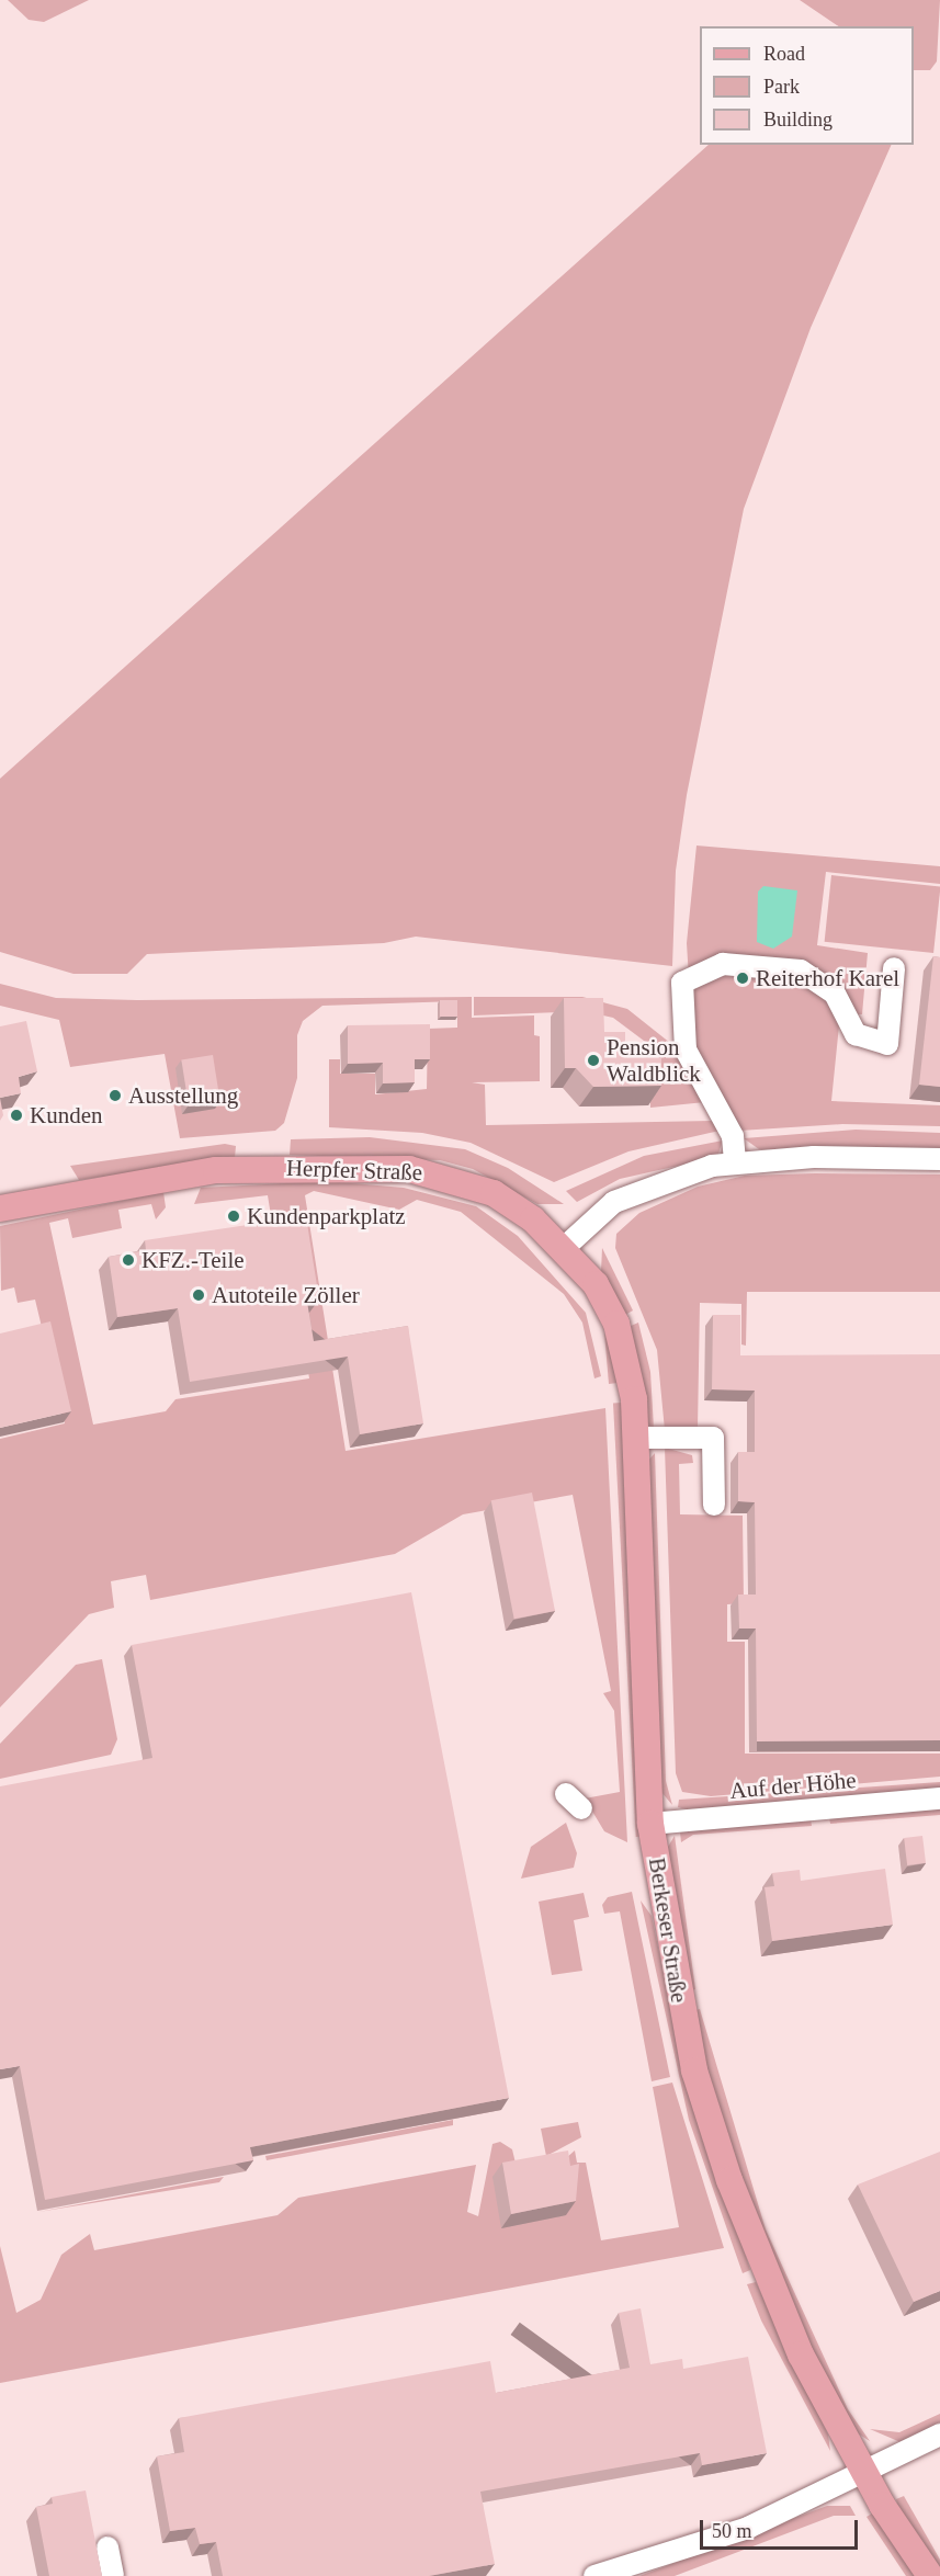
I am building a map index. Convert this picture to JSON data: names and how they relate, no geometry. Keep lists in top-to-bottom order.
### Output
{
  "streets": {
    "main road": ["Herpfer Straße", "Berkeser Straße"],
    "street": ["Auf der Höhe"]
  },
  "crossings": [
    ["Herpfer Straße", "Berkeser Straße"],
    ["Auf der Höhe", "Berkeser Straße"]
  ],
  "places": [
    "Reiterhof Karel",
    "Pension Waldblick",
    "Ausstellung",
    "Kunden",
    "Kundenparkplatz",
    "KFZ.-Teile",
    "Autoteile Zöller"
  ],
  "legend": ["Road", "Park", "Building"],
  "scale_bar": "50 m"
}
